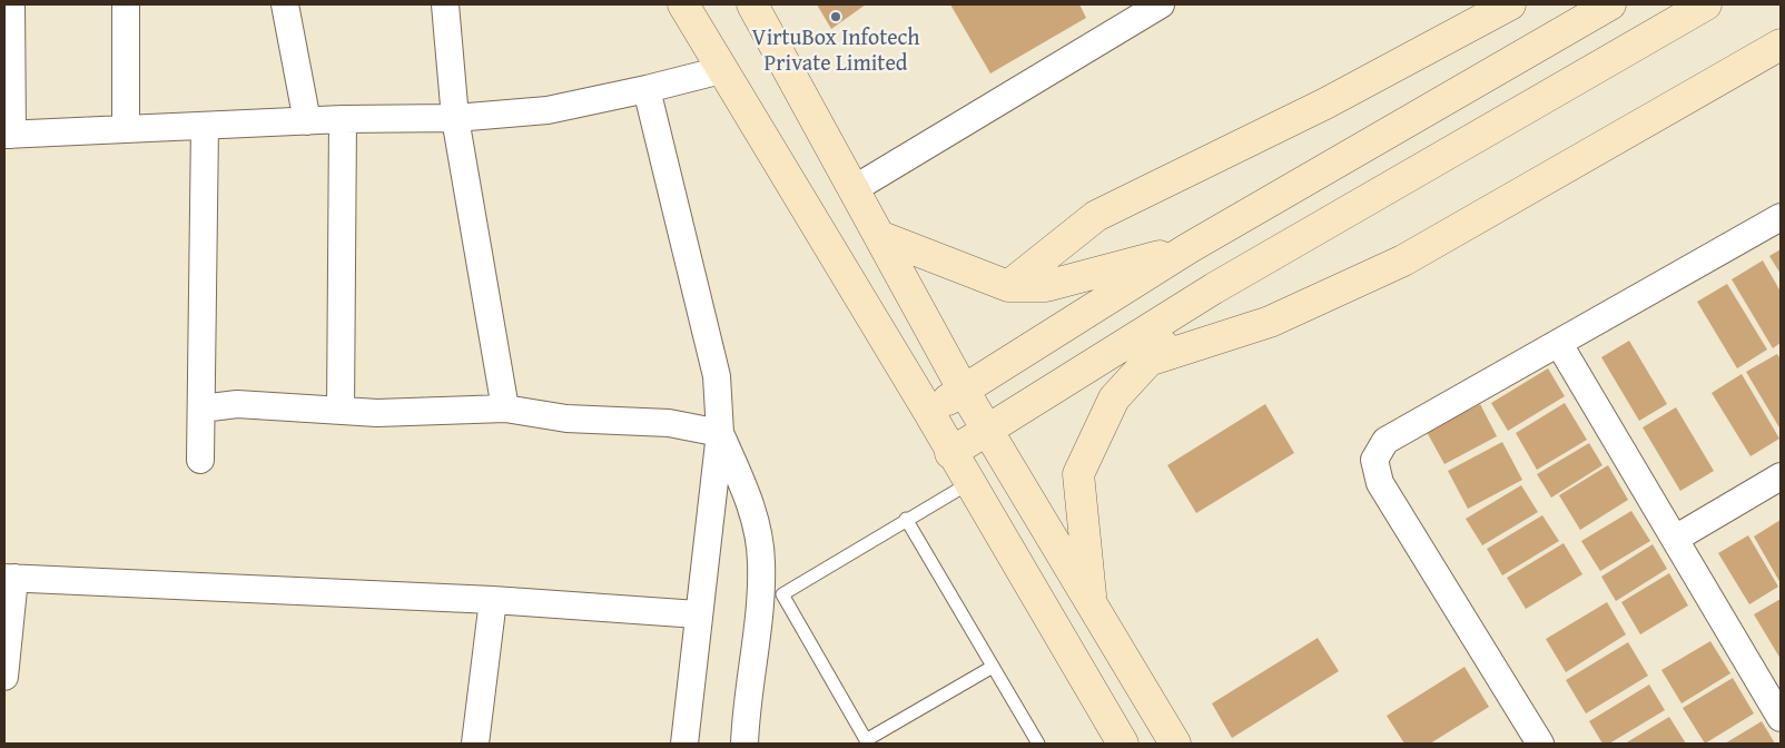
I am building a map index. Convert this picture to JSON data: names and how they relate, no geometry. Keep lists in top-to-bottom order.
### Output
{
  "places": ["VirtuBox Infotech Private Limited"]
}
